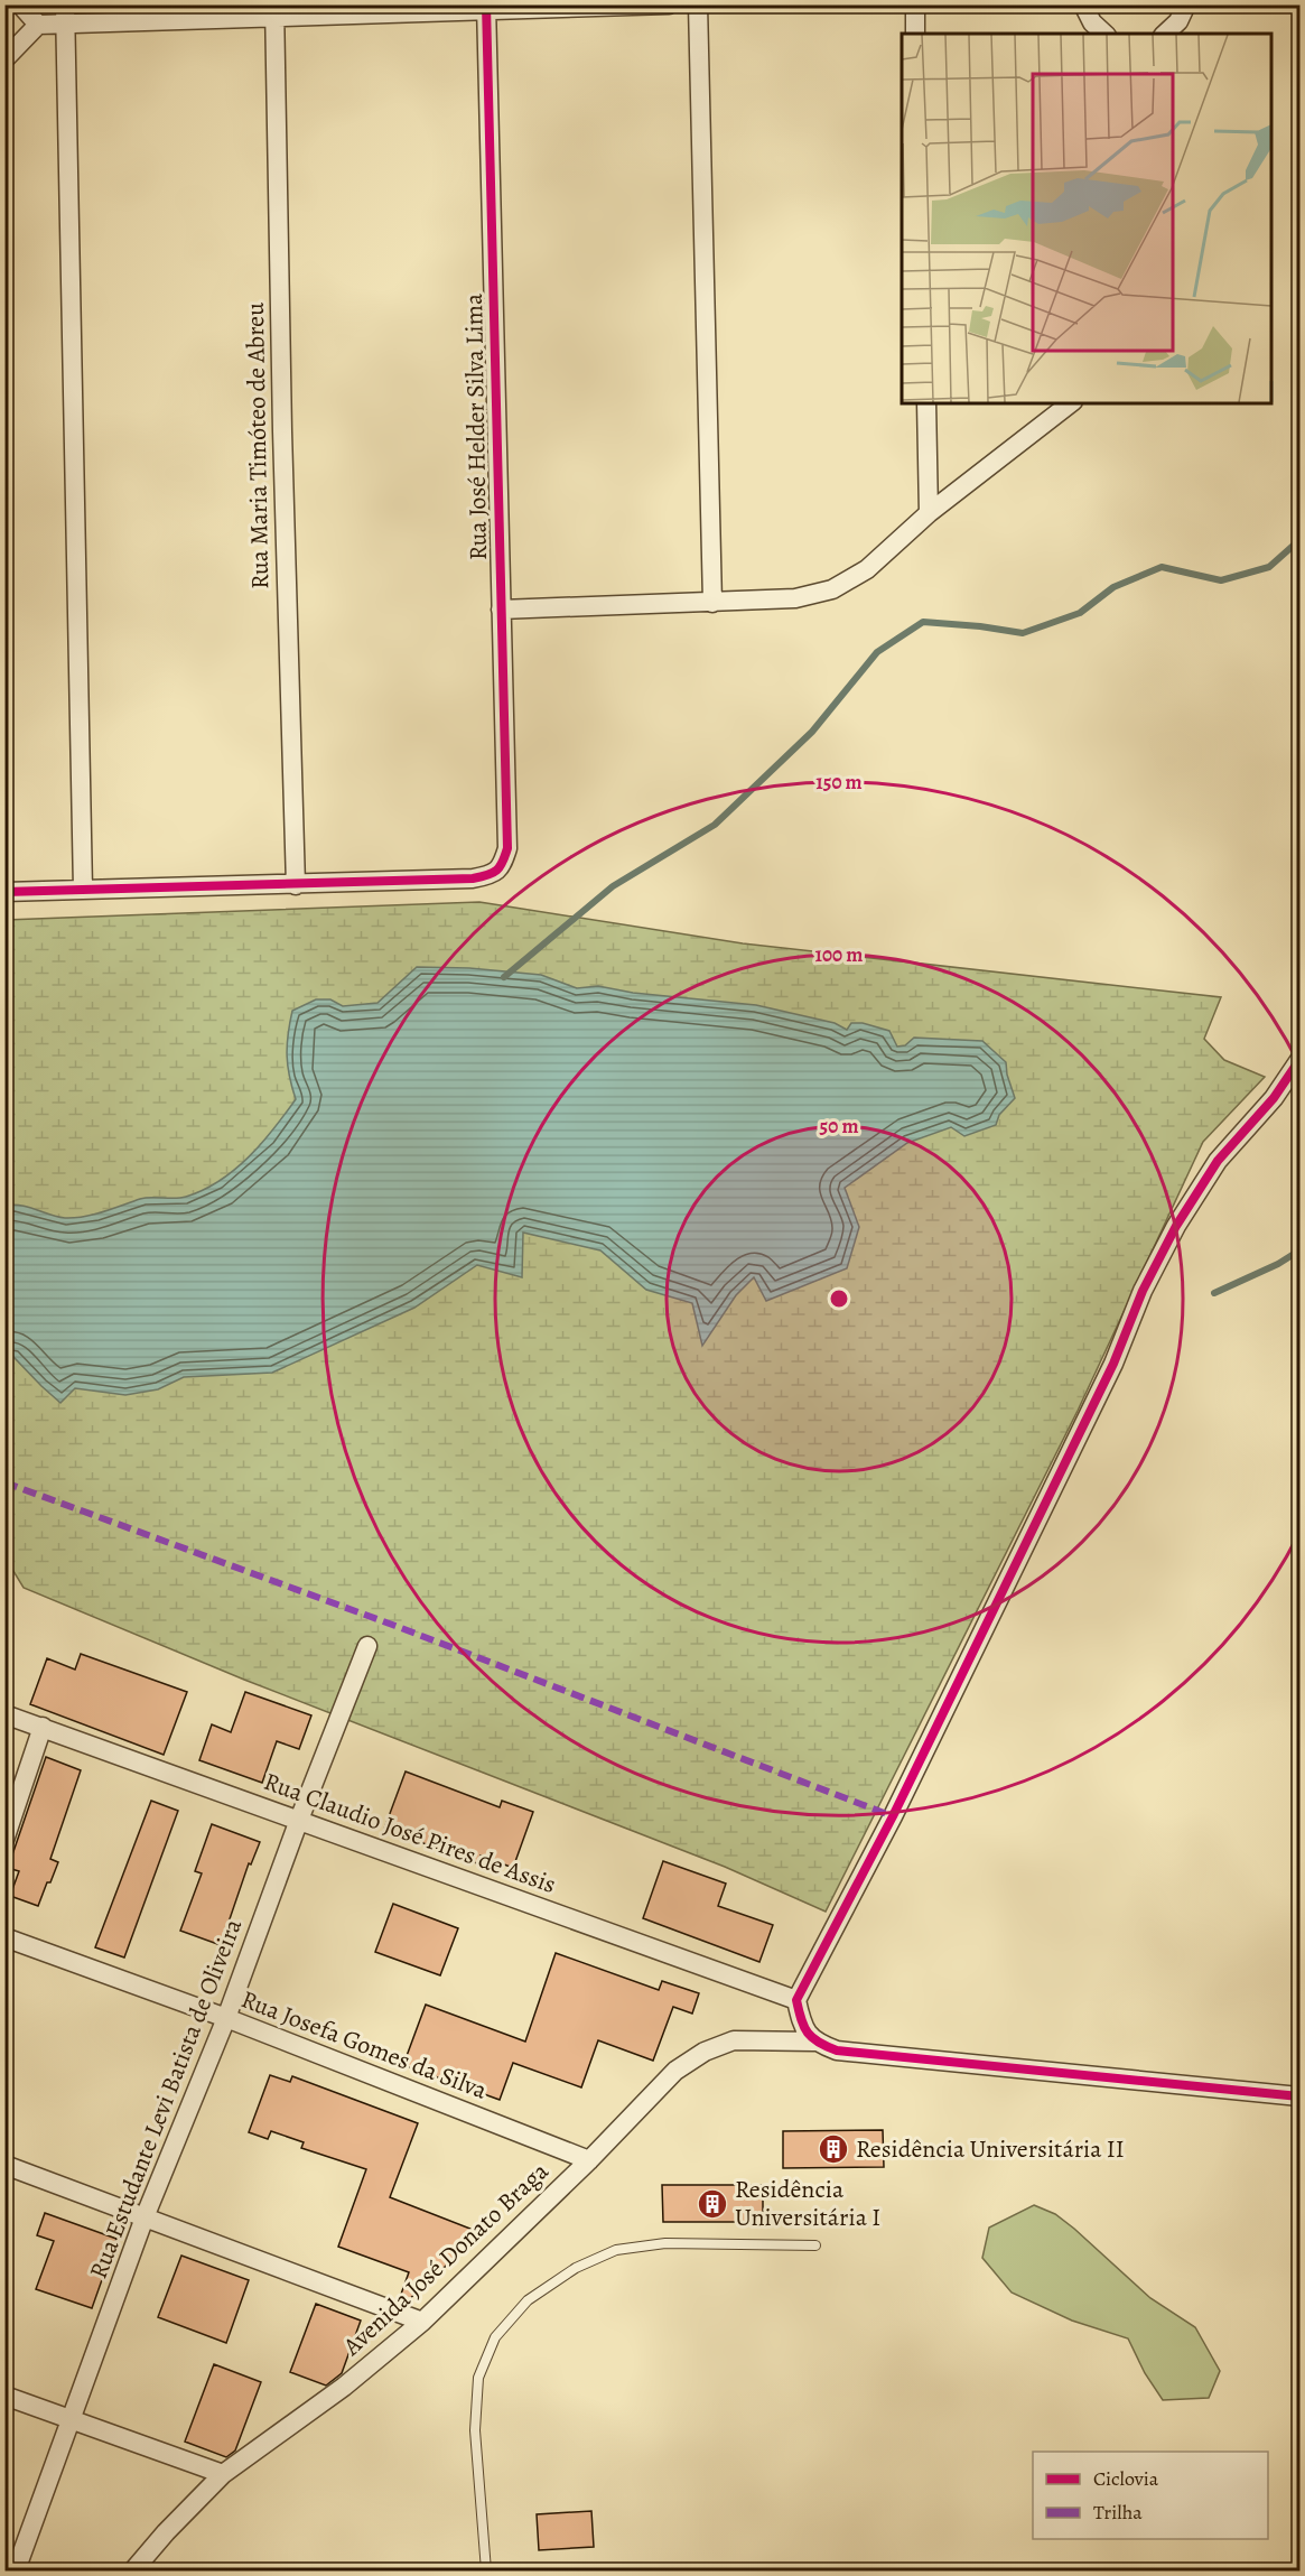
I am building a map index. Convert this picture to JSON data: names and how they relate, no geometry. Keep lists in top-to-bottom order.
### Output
{
  "streets": {
    "street": [
      "Rua José Helder Silva Lima",
      "Rua Maria Timóteo de Abreu",
      "Rua Claudio José Pires de Assis",
      "Rua Josefa Gomes da Silva",
      "Rua Estudante Levi Batista de Oliveira",
      "Avenida José Donato Braga"
    ]
  },
  "crossings": [
    ["Rua José Helder Silva Lima", "Rua Maria Timóteo de Abreu"],
    ["Rua Claudio José Pires de Assis", "Rua Estudante Levi Batista de Oliveira"],
    ["Rua Josefa Gomes da Silva", "Rua Estudante Levi Batista de Oliveira"],
    ["Rua Josefa Gomes da Silva", "Avenida José Donato Braga"]
  ],
  "places": {
    "building": ["Residência Universitária II", "Residência Universitária I"]
  },
  "legend": ["Ciclovia", "Trilha"],
  "rings": ["150 m", "100 m", "50 m"]
}
